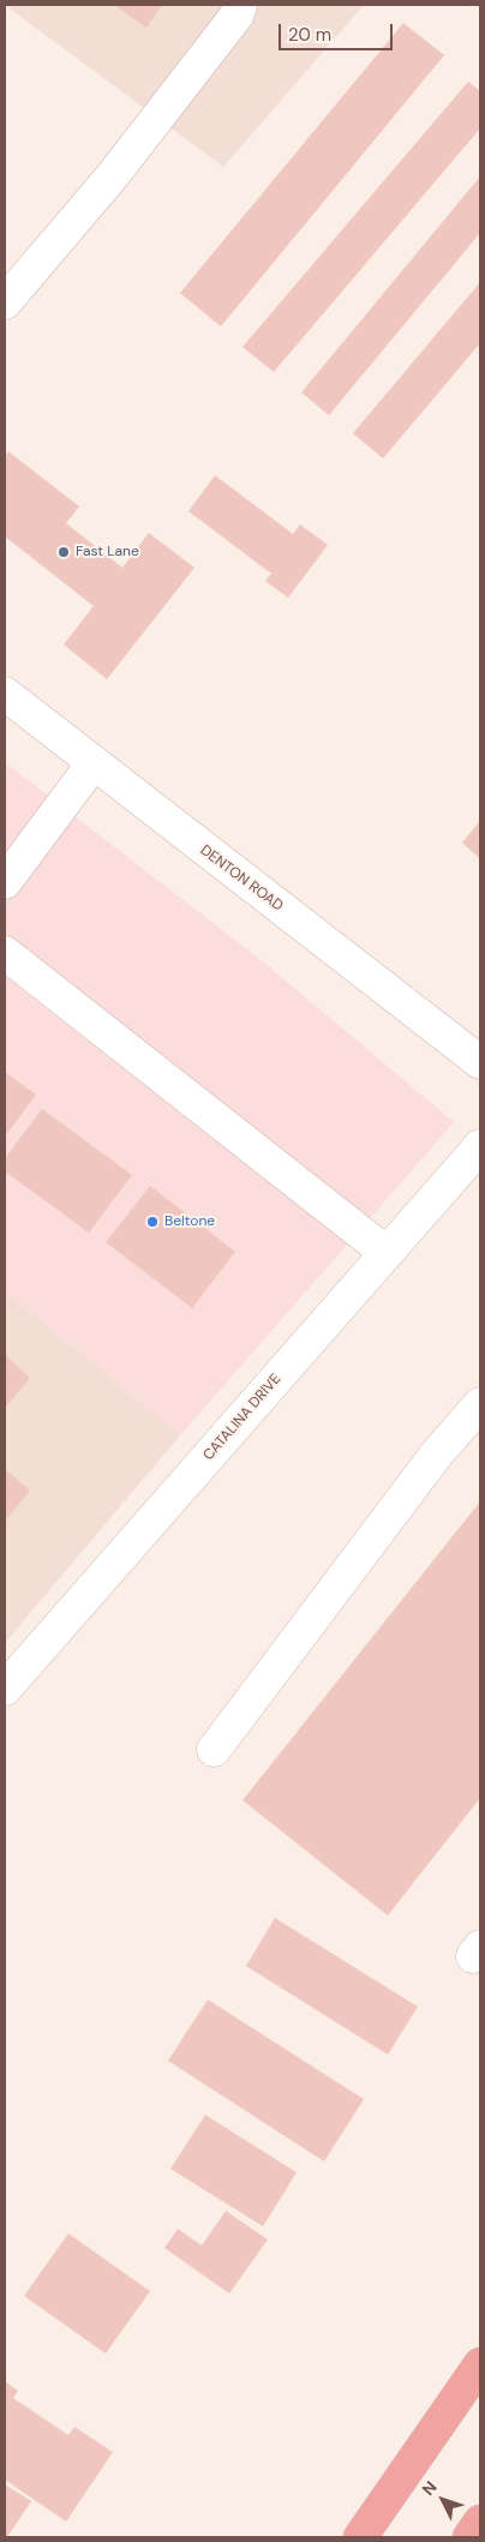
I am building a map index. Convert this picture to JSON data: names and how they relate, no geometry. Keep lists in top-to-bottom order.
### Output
{
  "streets": {
    "street": ["DENTON ROAD", "CATALINA DRIVE"]
  },
  "places": ["Fast Lane", "Beltone"],
  "scale_bar": "20 m",
  "north": "top left"
}
